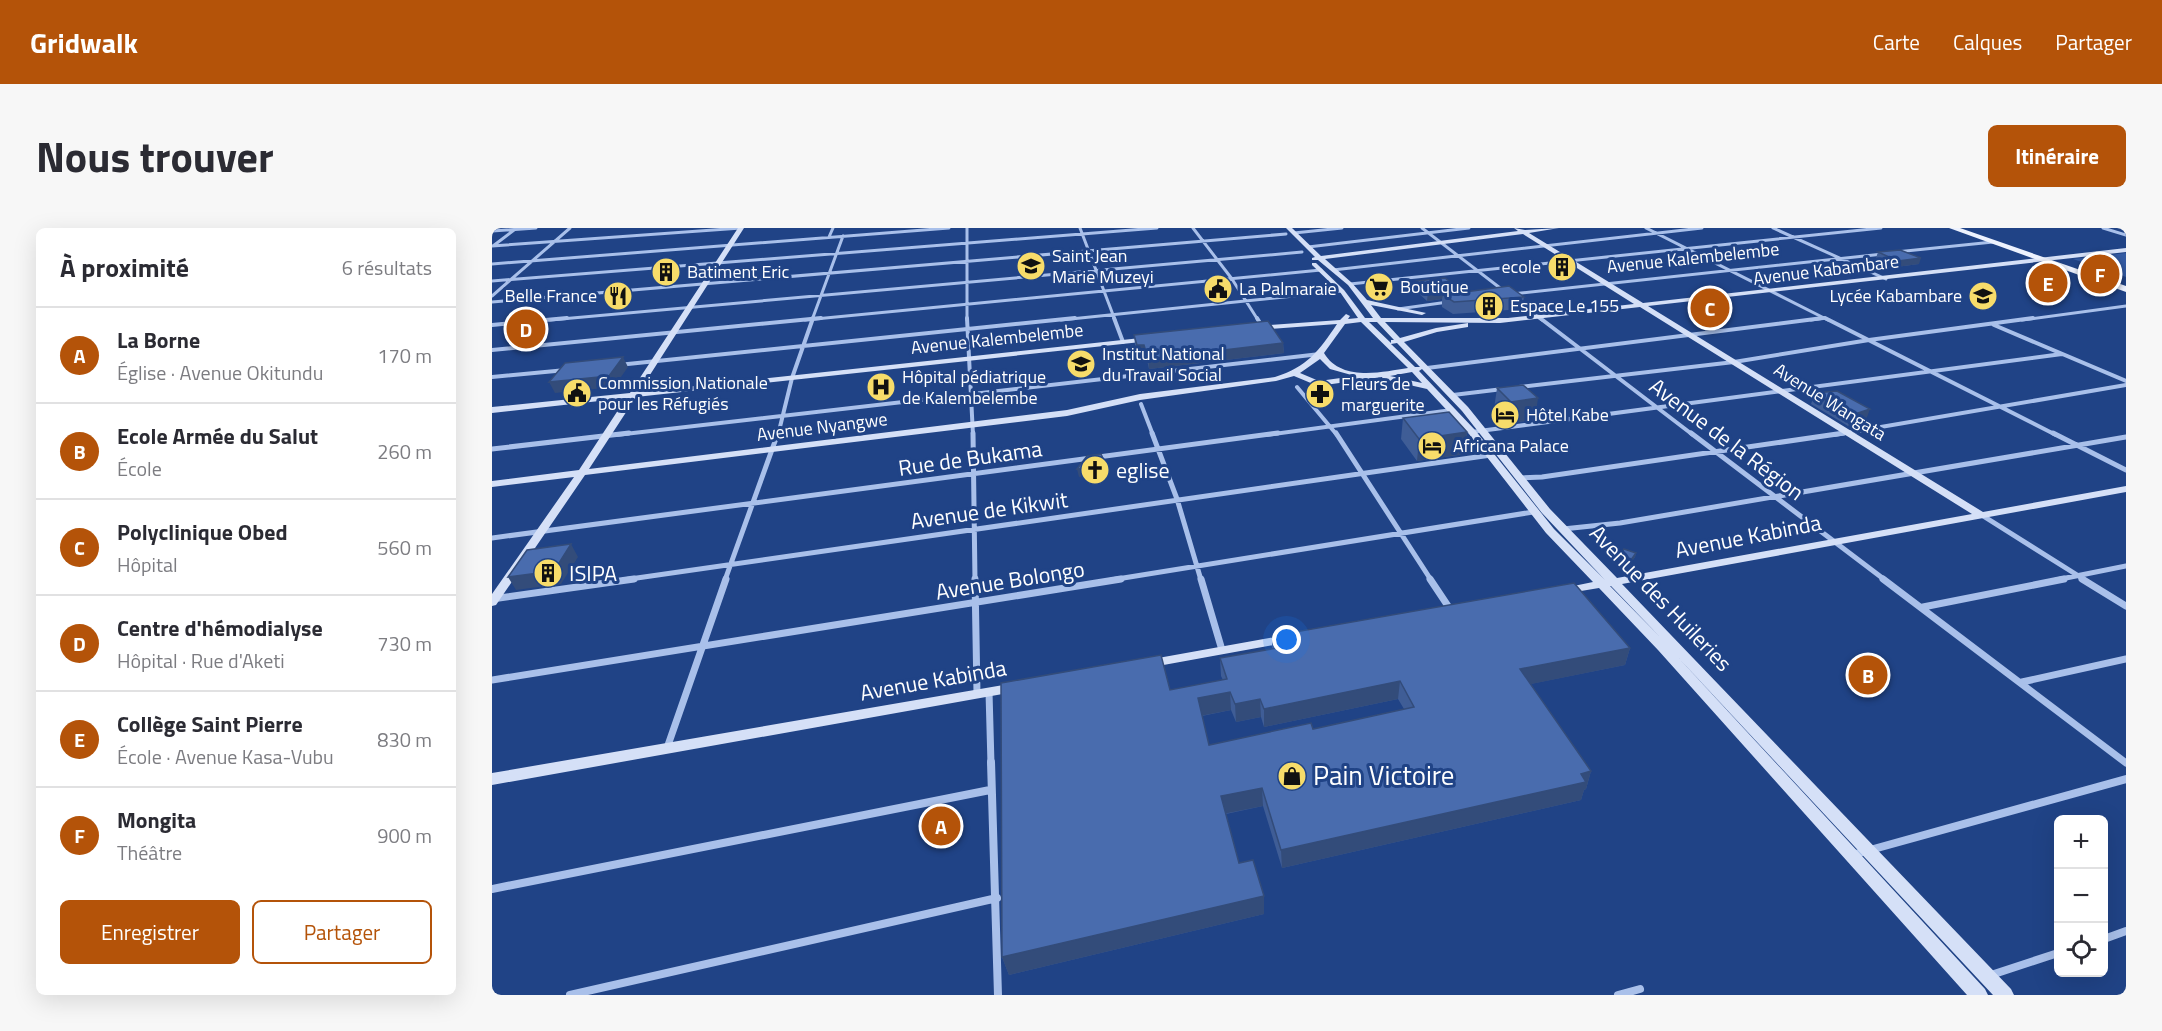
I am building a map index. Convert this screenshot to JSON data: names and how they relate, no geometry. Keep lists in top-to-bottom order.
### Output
{
  "streets": {
    "main road": [
      "Avenue Kalembelembe",
      "Avenue Kabambare",
      "Avenue Wangata",
      "Avenue Nyangwe",
      "Avenue Kabinda",
      "Avenue des Huileries"
    ],
    "street": [
      "Avenue de la Région",
      "Rue de Bukama",
      "Avenue de Kikwit",
      "Avenue Bolongo"
    ]
  },
  "crossings": [
    ["Avenue Kalembelembe", "Avenue Wangata"],
    ["Avenue Kalembelembe", "Avenue de la Région"],
    ["Avenue Kabambare", "Avenue Wangata"],
    ["Avenue Kabambare", "Avenue de la Région"],
    ["Avenue Kabambare", "Avenue des Huileries"],
    ["Avenue Wangata", "Avenue Kabinda"],
    ["Avenue Nyangwe", "Avenue des Huileries"],
    ["Avenue de la Région", "Avenue Kabinda"],
    ["Rue de Bukama", "Avenue des Huileries"],
    ["Avenue de Kikwit", "Avenue des Huileries"],
    ["Avenue Kabinda", "Avenue des Huileries"],
    ["Avenue Bolongo", "Avenue des Huileries"]
  ],
  "places": {
    "school or university": ["Saint Jean Marie Muzeyi", "Lycée Kabambare", "Institut National du Travail Social"],
    "building": [
      "ecole",
      "Batiment Eric",
      "Espace Le 155",
      "ISIPA"
    ],
    "supermarket": ["Boutique"],
    "public building": ["La Palmaraie", "Commission Nationale pour les Réfugiés"],
    "restaurant": ["Belle France"],
    "hospital": ["Hôpital pédiatrique de Kalembelembe"],
    "pharmacy": ["Fleurs de marguerite"],
    "hotel": ["Hôtel Kabe", "Africana Palace"],
    "church": ["eglise"],
    "shop": ["Pain Victoire"]
  },
  "page": {
    "header": "Gridwalk",
    "nav": ["Carte", "Calques", "Partager"],
    "title": "Nous trouver",
    "buttons": [
      "Itinéraire",
      ["Enregistrer", "Partager"]
    ],
    "heading": ["À proximité", "6 résultats"],
    "pins": [
      "F",
      "E",
      "C",
      "D",
      "B",
      "A"
    ],
    "list": [
      {
        "mark": "A",
        "name": "La Borne",
        "note": "Église · Avenue Okitundu",
        "value": "170 m"
      },
      {
        "mark": "B",
        "name": "Ecole Armée du Salut",
        "note": "École",
        "value": "260 m"
      },
      {
        "mark": "C",
        "name": "Polyclinique Obed",
        "note": "Hôpital",
        "value": "560 m"
      },
      {
        "mark": "D",
        "name": "Centre d'hémodialyse",
        "note": "Hôpital · Rue d'Aketi",
        "value": "730 m"
      },
      {
        "mark": "E",
        "name": "Collège Saint Pierre",
        "note": "École · Avenue Kasa-Vubu",
        "value": "830 m"
      },
      {
        "mark": "F",
        "name": "Mongita",
        "note": "Théâtre",
        "value": "900 m"
      }
    ],
    "map_buttons": ["+", "−"]
  }
}
